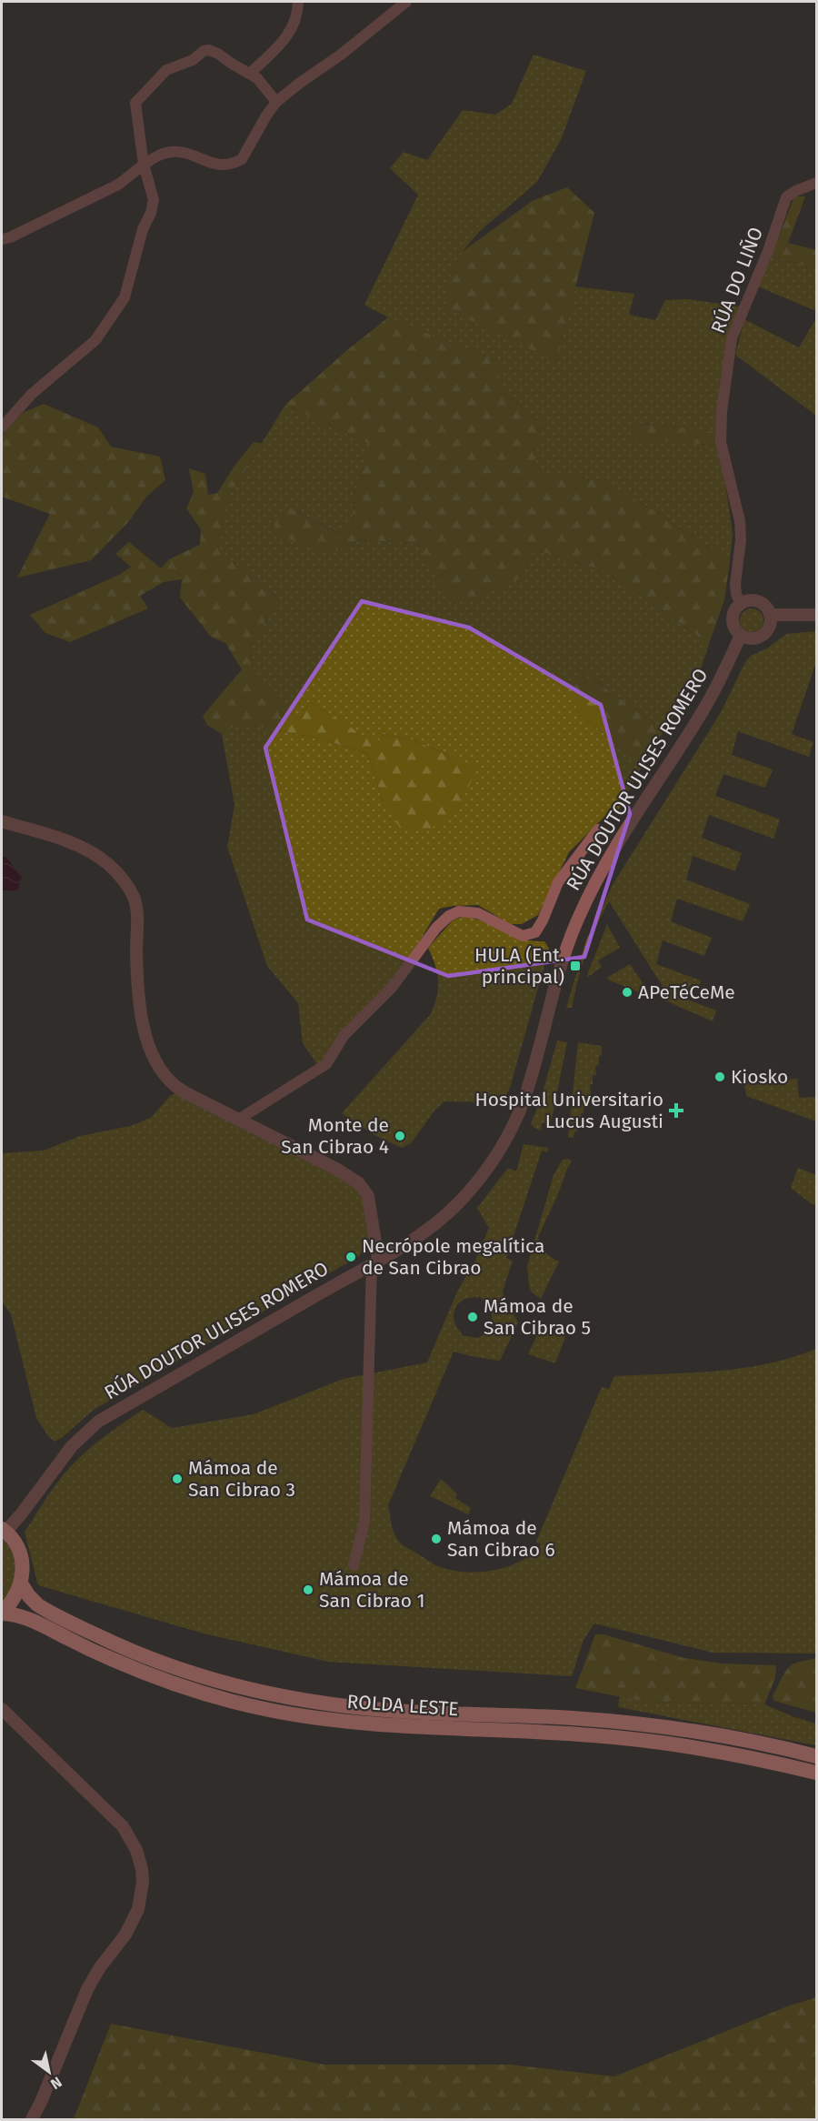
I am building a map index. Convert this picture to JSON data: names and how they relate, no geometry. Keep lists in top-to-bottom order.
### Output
{
  "streets": {
    "highway": ["ROLDA LESTE"],
    "street": ["RÚA DO LIÑO", "RÚA DOUTOR ULISES ROMERO"]
  },
  "crossings": [
    ["RÚA DO LIÑO", "RÚA DOUTOR ULISES ROMERO"]
  ],
  "places": {
    "transit": ["HULA (Ent. principal)"],
    "other": [
      "APeTéCeMe",
      "Kiosko",
      "Monte de San Cibrao 4",
      "Necrópole megalítica de San Cibrao",
      "Mámoa de San Cibrao 5",
      "Mámoa de San Cibrao 3",
      "Mámoa de San Cibrao 6",
      "Mámoa de San Cibrao 1"
    ],
    "health": ["Hospital Universitario Lucus Augusti"]
  },
  "north": "bottom right"
}
